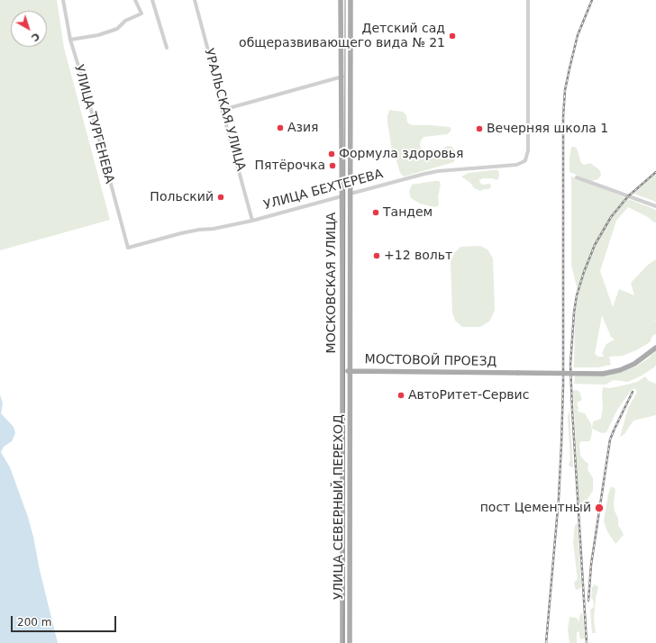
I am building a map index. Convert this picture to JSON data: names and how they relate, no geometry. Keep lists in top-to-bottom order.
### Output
{
  "streets": {
    "main road": [
      "УЛИЦА БЕХТЕРЕВА",
      "МОСКОВСКАЯ УЛИЦА",
      "МОСТОВОЙ ПРОЕЗД",
      "УЛИЦА СЕВЕРНЫЙ ПЕРЕХОД"
    ],
    "street": ["УРАЛЬСКАЯ УЛИЦА", "УЛИЦА ТУРГЕНЕВА"]
  },
  "crossings": [
    ["УРАЛЬСКАЯ УЛИЦА", "УЛИЦА БЕХТЕРЕВА"],
    ["УЛИЦА ТУРГЕНЕВА", "УЛИЦА БЕХТЕРЕВА"],
    ["УЛИЦА БЕХТЕРЕВА", "МОСКОВСКАЯ УЛИЦА"],
    ["МОСКОВСКАЯ УЛИЦА", "МОСТОВОЙ ПРОЕЗД"],
    ["МОСКОВСКАЯ УЛИЦА", "УЛИЦА СЕВЕРНЫЙ ПЕРЕХОД"],
    ["МОСТОВОЙ ПРОЕЗД", "УЛИЦА СЕВЕРНЫЙ ПЕРЕХОД"]
  ],
  "places": [
    "Детский сад общеразвивающего вида № 21",
    "Азия",
    "Вечерняя школа 1",
    "Формула здоровья",
    "Пятёрочка",
    "Польский",
    "Тандем",
    "+12 вольт",
    "АвтоРитет-Сервис",
    "пост Цементный"
  ],
  "scale_bar": "200 m",
  "north": "bottom right"
}
